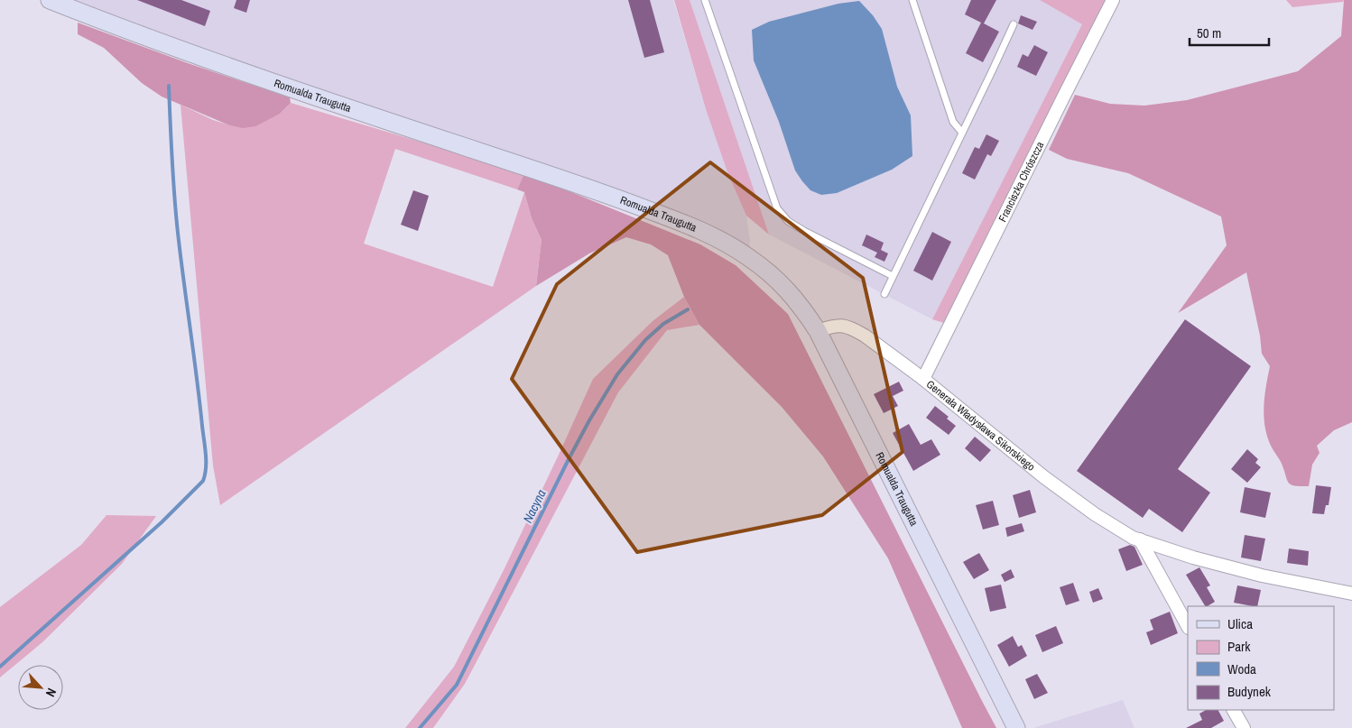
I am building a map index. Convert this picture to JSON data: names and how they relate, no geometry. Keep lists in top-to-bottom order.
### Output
{
  "streets": {
    "street": ["Romualda Traugutta", "Franciszka Chrószcza", "Generała Władysława Sikorskiego"]
  },
  "crossings": [
    ["Romualda Traugutta", "Generała Władysława Sikorskiego"],
    ["Franciszka Chrószcza", "Generała Władysława Sikorskiego"]
  ],
  "water": ["Nacyna"],
  "legend": [
    "Ulica",
    "Park",
    "Woda",
    "Budynek"
  ],
  "scale_bar": "50 m",
  "north": "bottom right"
}
